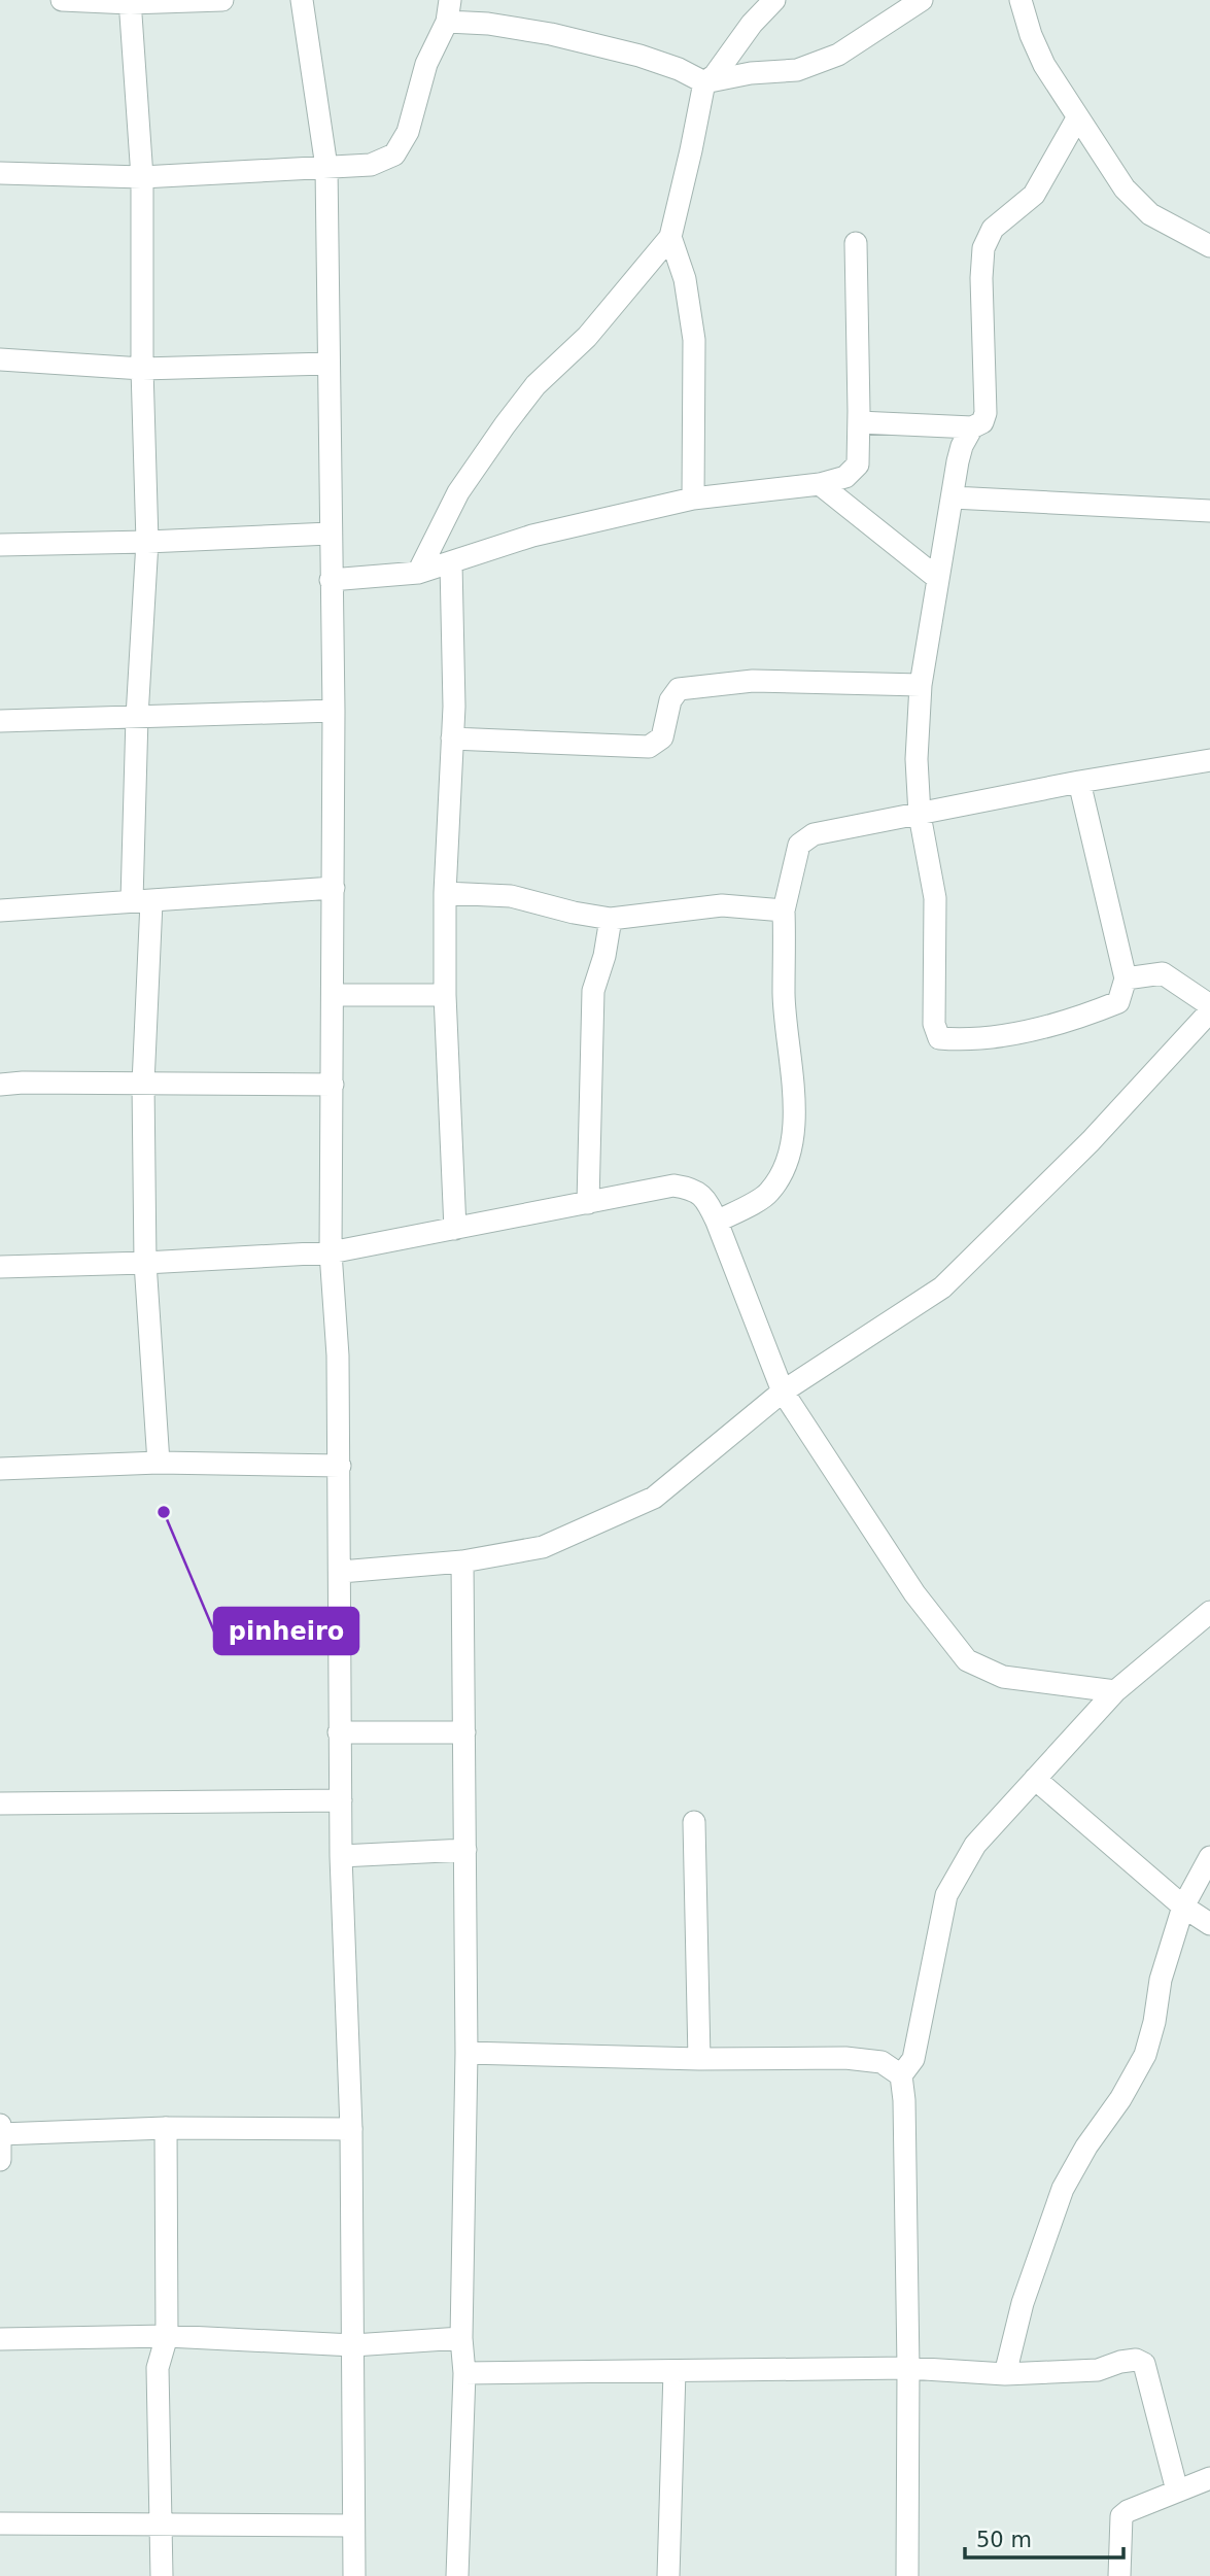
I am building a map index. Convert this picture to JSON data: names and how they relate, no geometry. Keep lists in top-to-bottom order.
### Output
{
  "places": ["pinheiro"],
  "scale_bar": "50 m"
}
